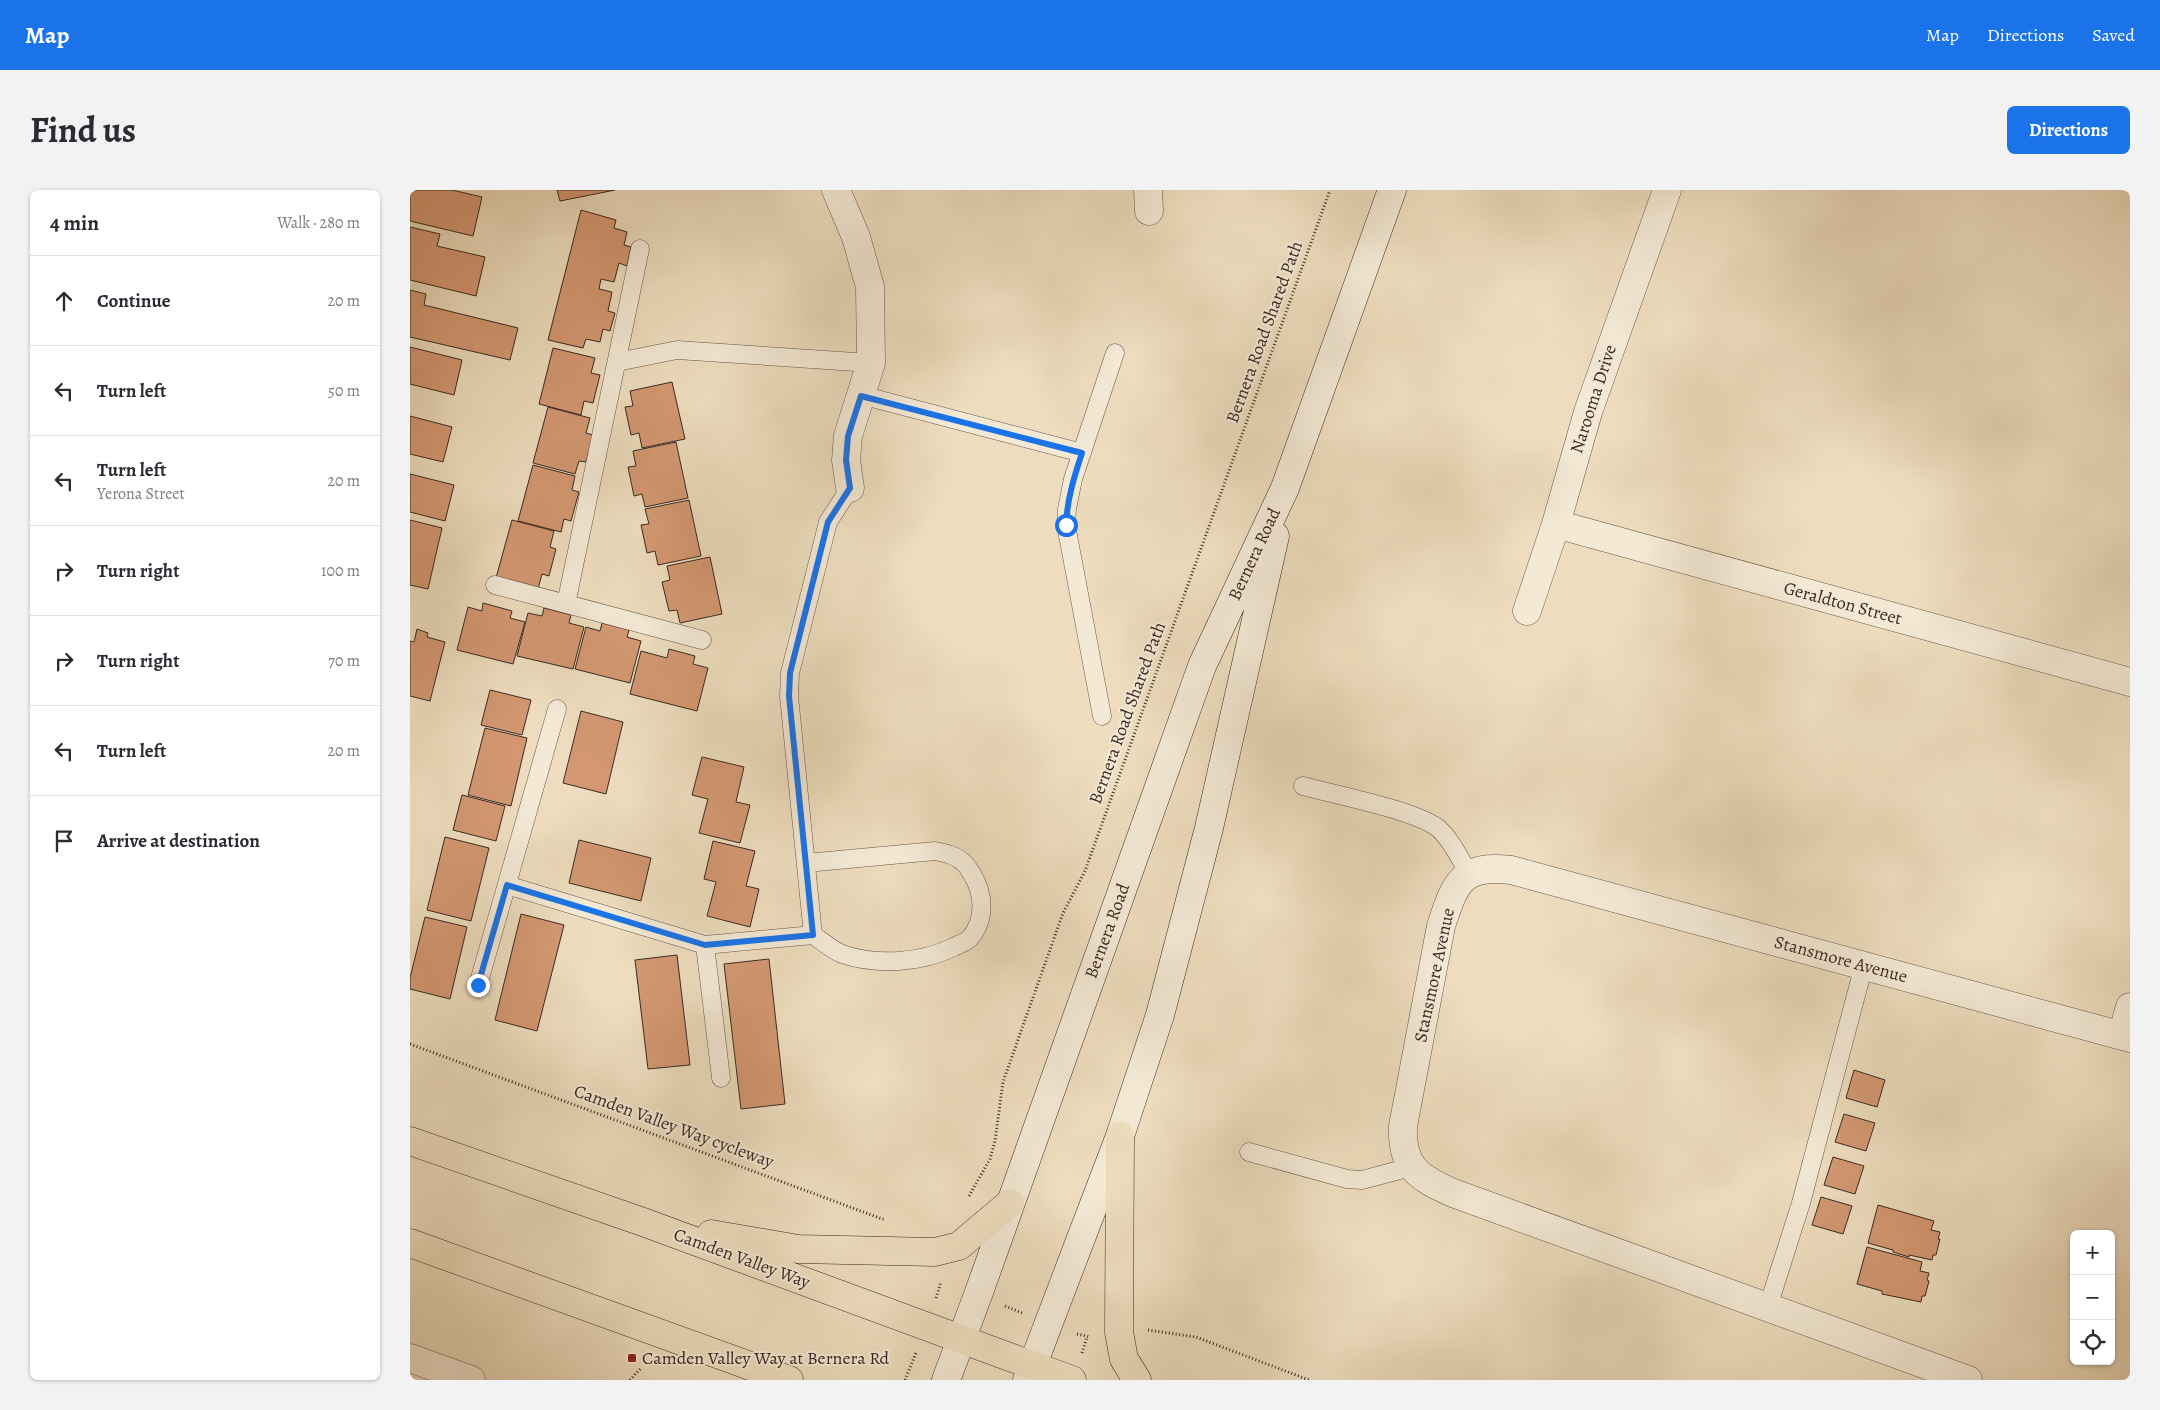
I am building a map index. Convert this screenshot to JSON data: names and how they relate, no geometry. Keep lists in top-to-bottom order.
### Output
{
  "streets": {
    "main road": ["Camden Valley Way"],
    "street": [
      "Narooma Drive",
      "Bernera Road",
      "Geraldton Street",
      "Stansmore Avenue"
    ],
    "path": ["Bernera Road Shared Path", "Camden Valley Way cycleway"]
  },
  "crossings": [
    ["Narooma Drive", "Geraldton Street"],
    ["Bernera Road", "Camden Valley Way"]
  ],
  "places": {
    "transit": ["Camden Valley Way at Bernera Rd"]
  },
  "page": {
    "header": "Map",
    "nav": ["Map", "Directions", "Saved"],
    "title": "Find us",
    "buttons": "Directions",
    "heading": ["4 min", "Walk · 280 m"],
    "list": [
      ["Continue", "20 m"],
      ["Turn left", "50 m"],
      ["Turn left", "Yerona Street", "20 m"],
      ["Turn right", "100 m"],
      ["Turn right", "70 m"],
      ["Turn left", "20 m"],
      "Arrive at destination"
    ],
    "map_buttons": ["+", "−"]
  }
}
